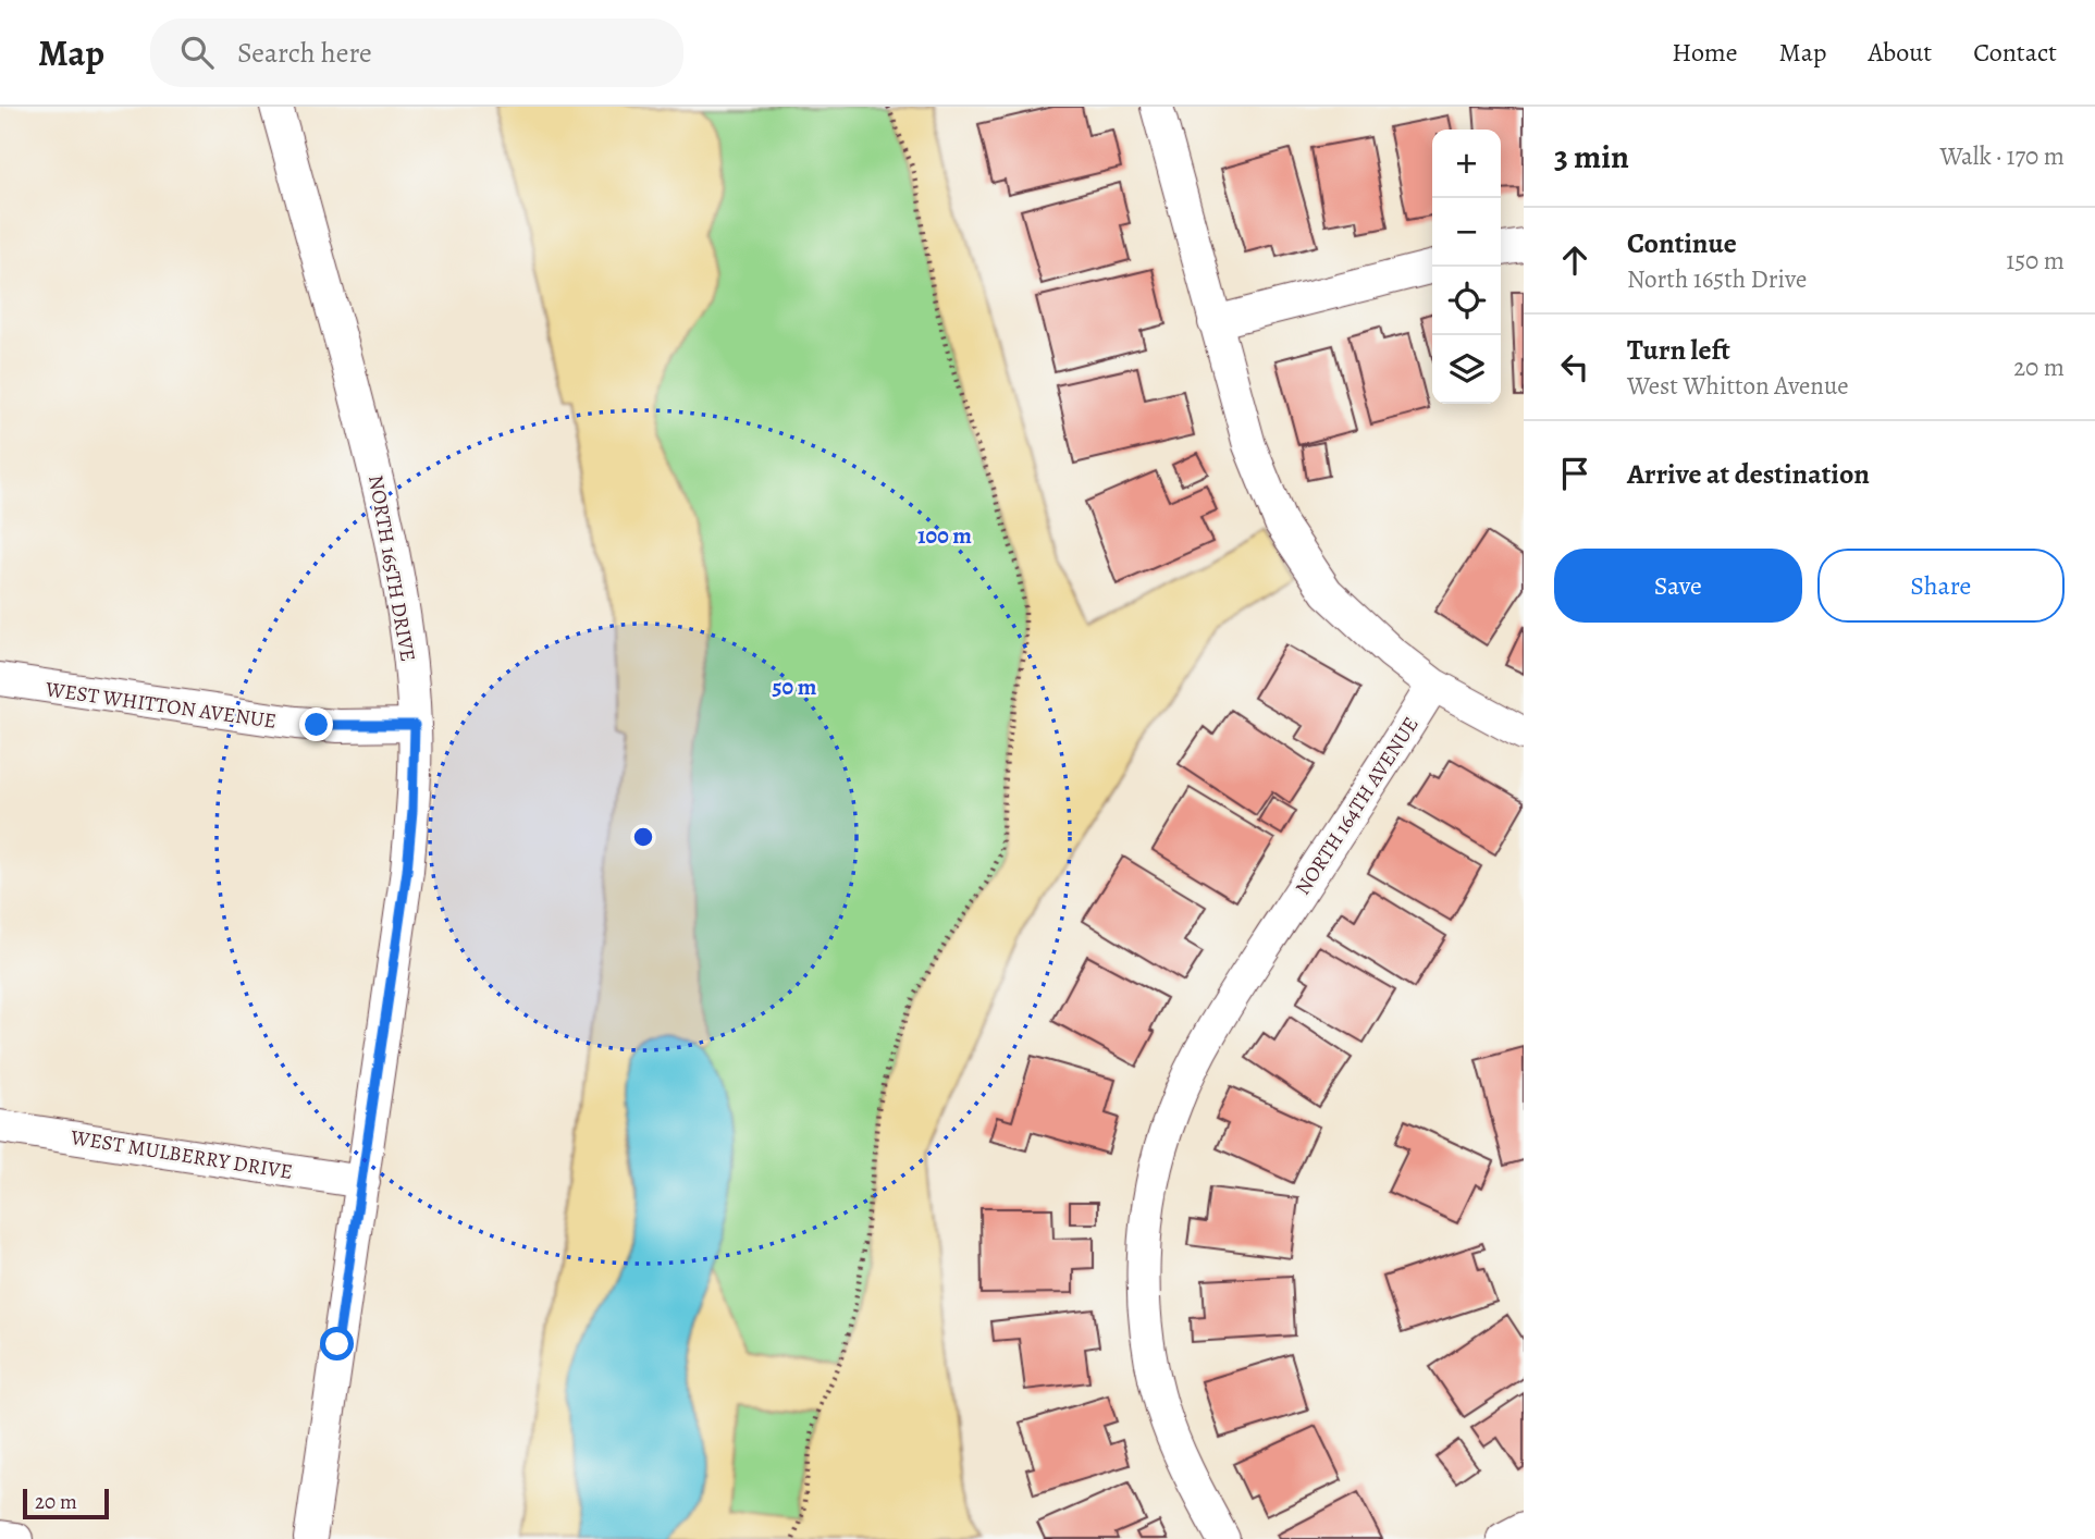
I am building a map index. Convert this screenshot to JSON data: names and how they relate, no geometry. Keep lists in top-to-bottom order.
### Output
{
  "streets": {
    "street": [
      "NORTH 165TH DRIVE",
      "WEST WHITTON AVENUE",
      "NORTH 164TH AVENUE",
      "WEST MULBERRY DRIVE"
    ]
  },
  "crossings": [
    ["NORTH 165TH DRIVE", "WEST WHITTON AVENUE"],
    ["NORTH 165TH DRIVE", "WEST MULBERRY DRIVE"]
  ],
  "scale_bar": "20 m",
  "page": {
    "header": "Map",
    "search": "Search here",
    "nav": [
      "Home",
      "Map",
      "About",
      "Contact"
    ],
    "heading": ["3 min", "Walk · 170 m"],
    "map_buttons": ["+", "−"],
    "list": [
      ["Continue", "North 165th Drive", "150 m"],
      ["Turn left", "West Whitton Avenue", "20 m"],
      "Arrive at destination"
    ],
    "buttons": ["Save", "Share"],
    "scale": "20 m"
  },
  "rings": ["100 m", "50 m"]
}
